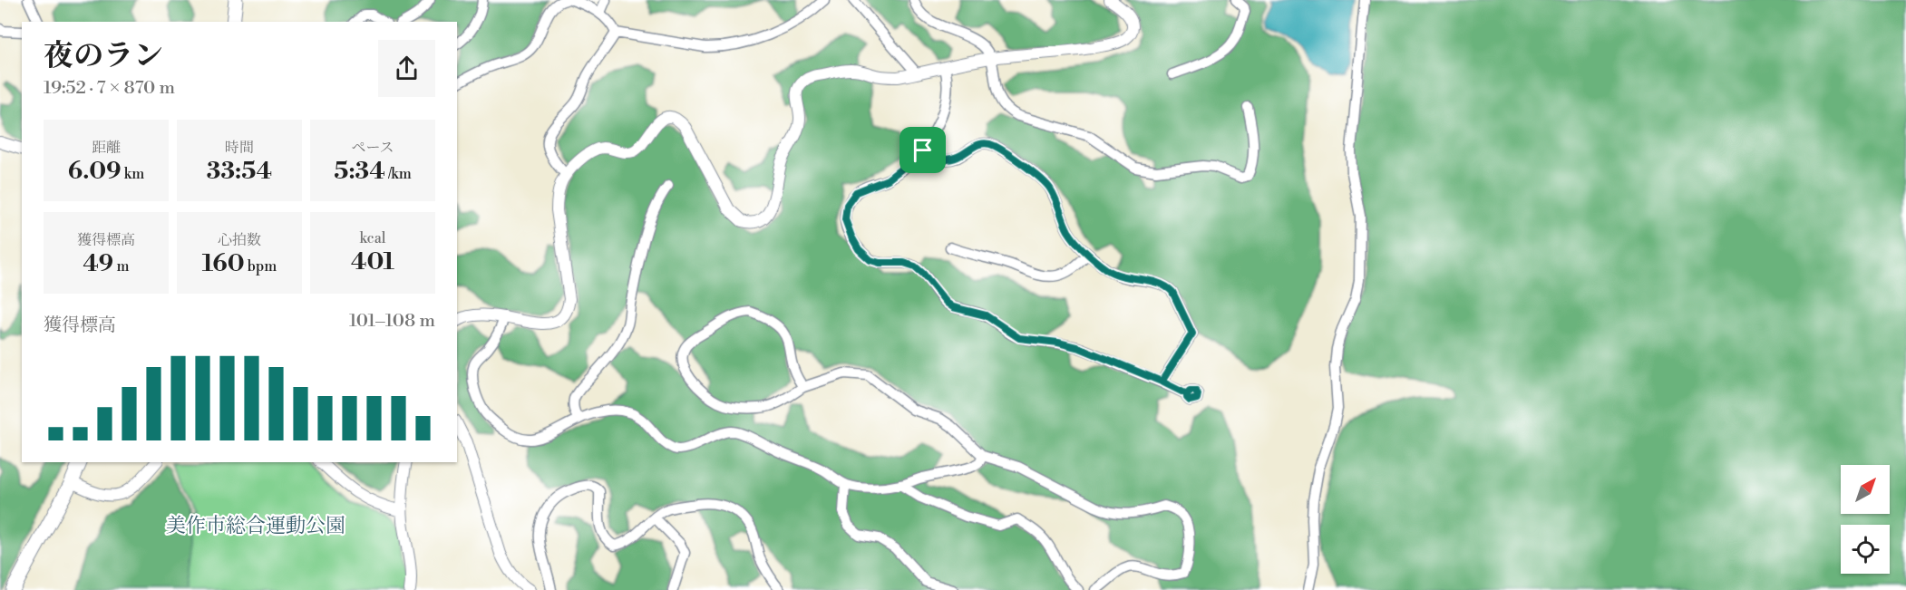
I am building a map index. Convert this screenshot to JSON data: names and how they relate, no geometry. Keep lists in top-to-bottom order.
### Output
{
  "parks": ["美作市総合運動公園"],
  "north": "top right",
  "page": {
    "heading": ["夜のラン", "19:52 · 7 × 870 m"],
    "stats": [
      ["距離", "6.09 km"],
      ["時間", "33:54"],
      ["ペース", "5:34 /km"],
      ["獲得標高", "49 m"],
      ["心拍数", "160 bpm"],
      ["kcal", "401"]
    ],
    "chart": ["獲得標高", "101–108 m"]
  }
}
